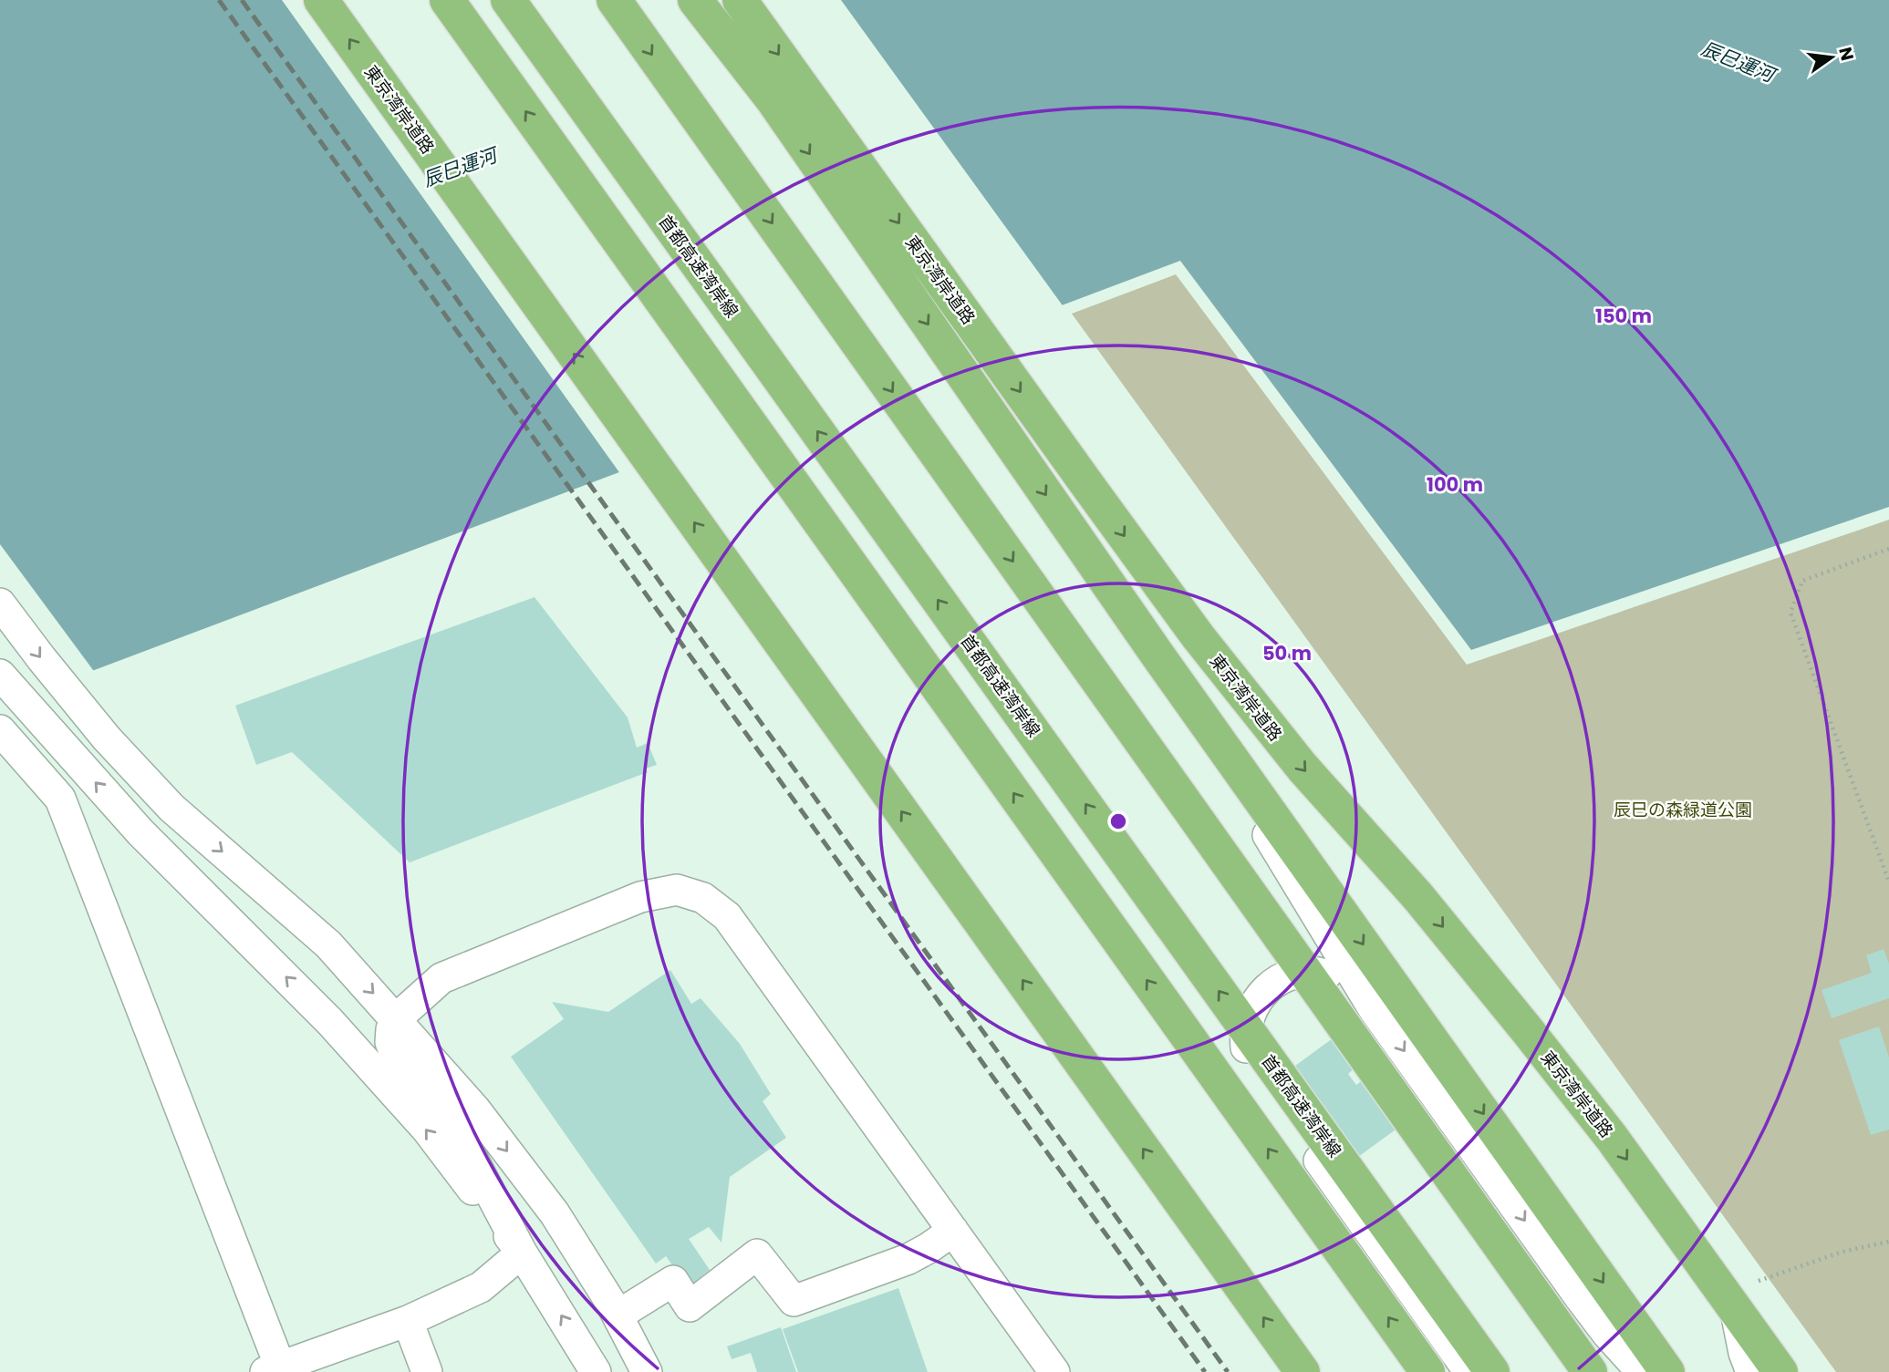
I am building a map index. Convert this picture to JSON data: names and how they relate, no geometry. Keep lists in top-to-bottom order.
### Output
{
  "streets": {
    "highway": ["東京湾岸道路", "首都高速湾岸線"]
  },
  "water": ["辰巳運河"],
  "parks": ["辰巳の森緑道公園"],
  "north": "right",
  "rings": ["150 m", "100 m", "50 m"]
}
